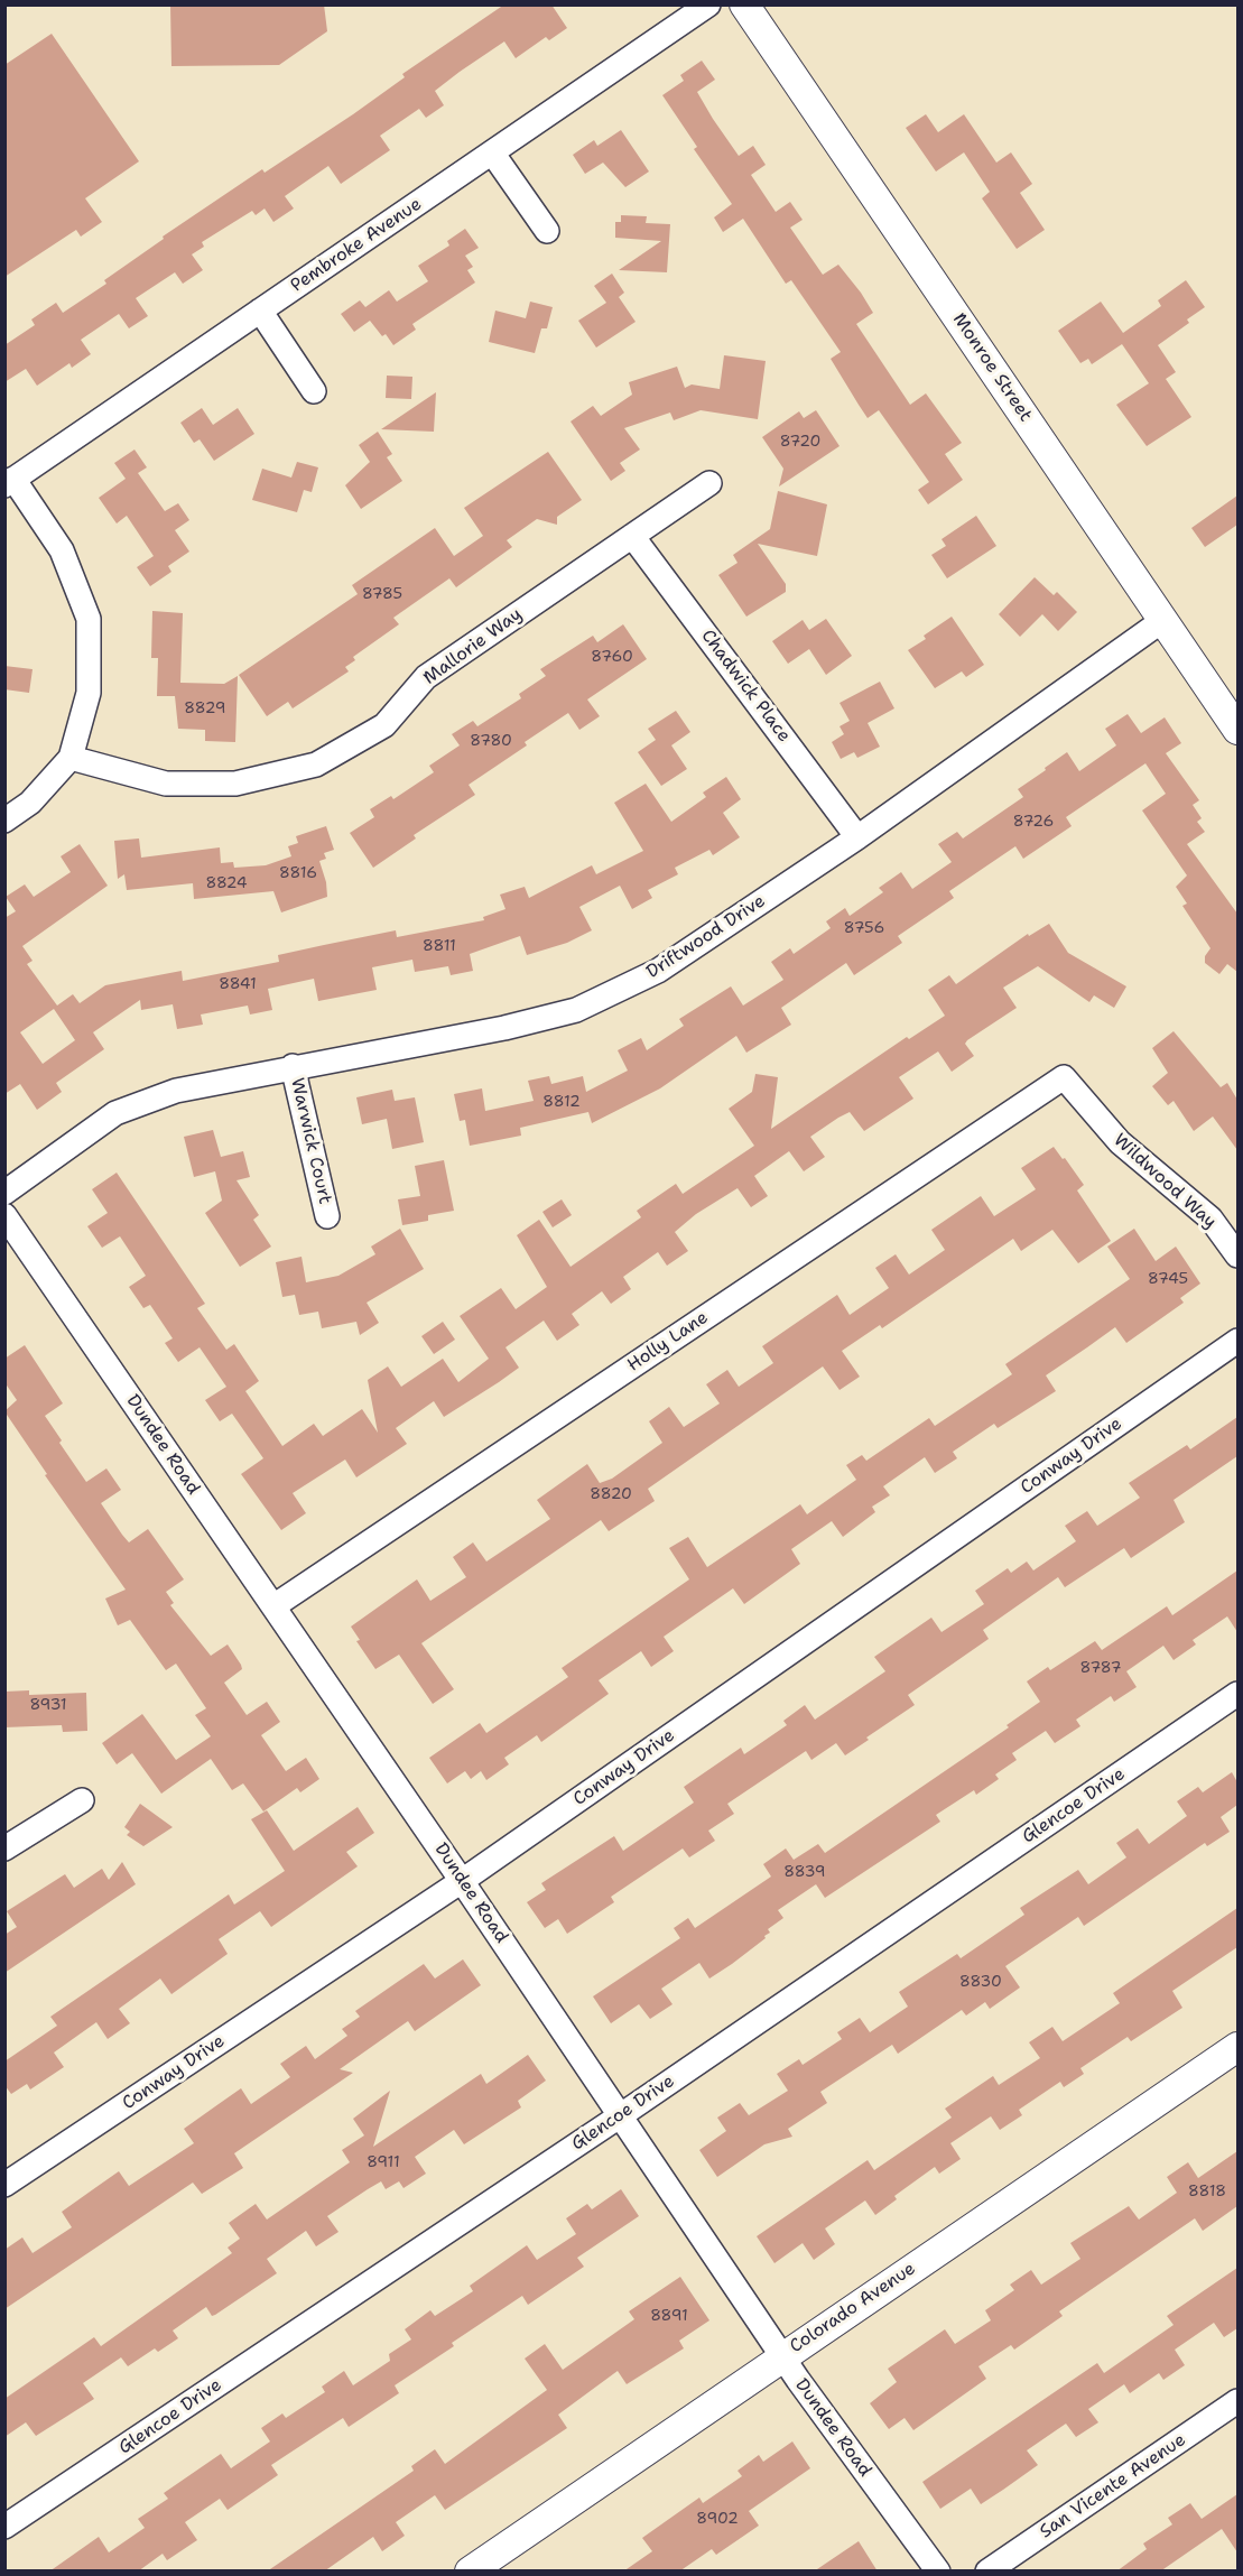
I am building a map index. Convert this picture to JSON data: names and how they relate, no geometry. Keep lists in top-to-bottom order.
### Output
{
  "streets": {
    "street": [
      "Pembroke Avenue",
      "Monroe Street",
      "Mallorie Way",
      "Chadwick Place",
      "Driftwood Drive",
      "Warwick Court",
      "Wildwood Way",
      "Holly Lane",
      "Dundee Road",
      "Conway Drive",
      "Glencoe Drive",
      "Colorado Avenue",
      "San Vicente Avenue"
    ]
  },
  "crossings": [
    ["Monroe Street", "Driftwood Drive"],
    ["Mallorie Way", "Chadwick Place"],
    ["Chadwick Place", "Driftwood Drive"],
    ["Driftwood Drive", "Warwick Court"],
    ["Wildwood Way", "Holly Lane"],
    ["Holly Lane", "Dundee Road"],
    ["Dundee Road", "Conway Drive"],
    ["Dundee Road", "Glencoe Drive"],
    ["Dundee Road", "Colorado Avenue"]
  ],
  "house_numbers": [
    "8720",
    "8785",
    "8760",
    "8829",
    "8780",
    "8726",
    "8816",
    "8824",
    "8756",
    "8811",
    "8841",
    "8812",
    "8745",
    "8820",
    "8787",
    "8931",
    "8839",
    "8830",
    "8911",
    "8818",
    "8891",
    "8902"
  ]
}
